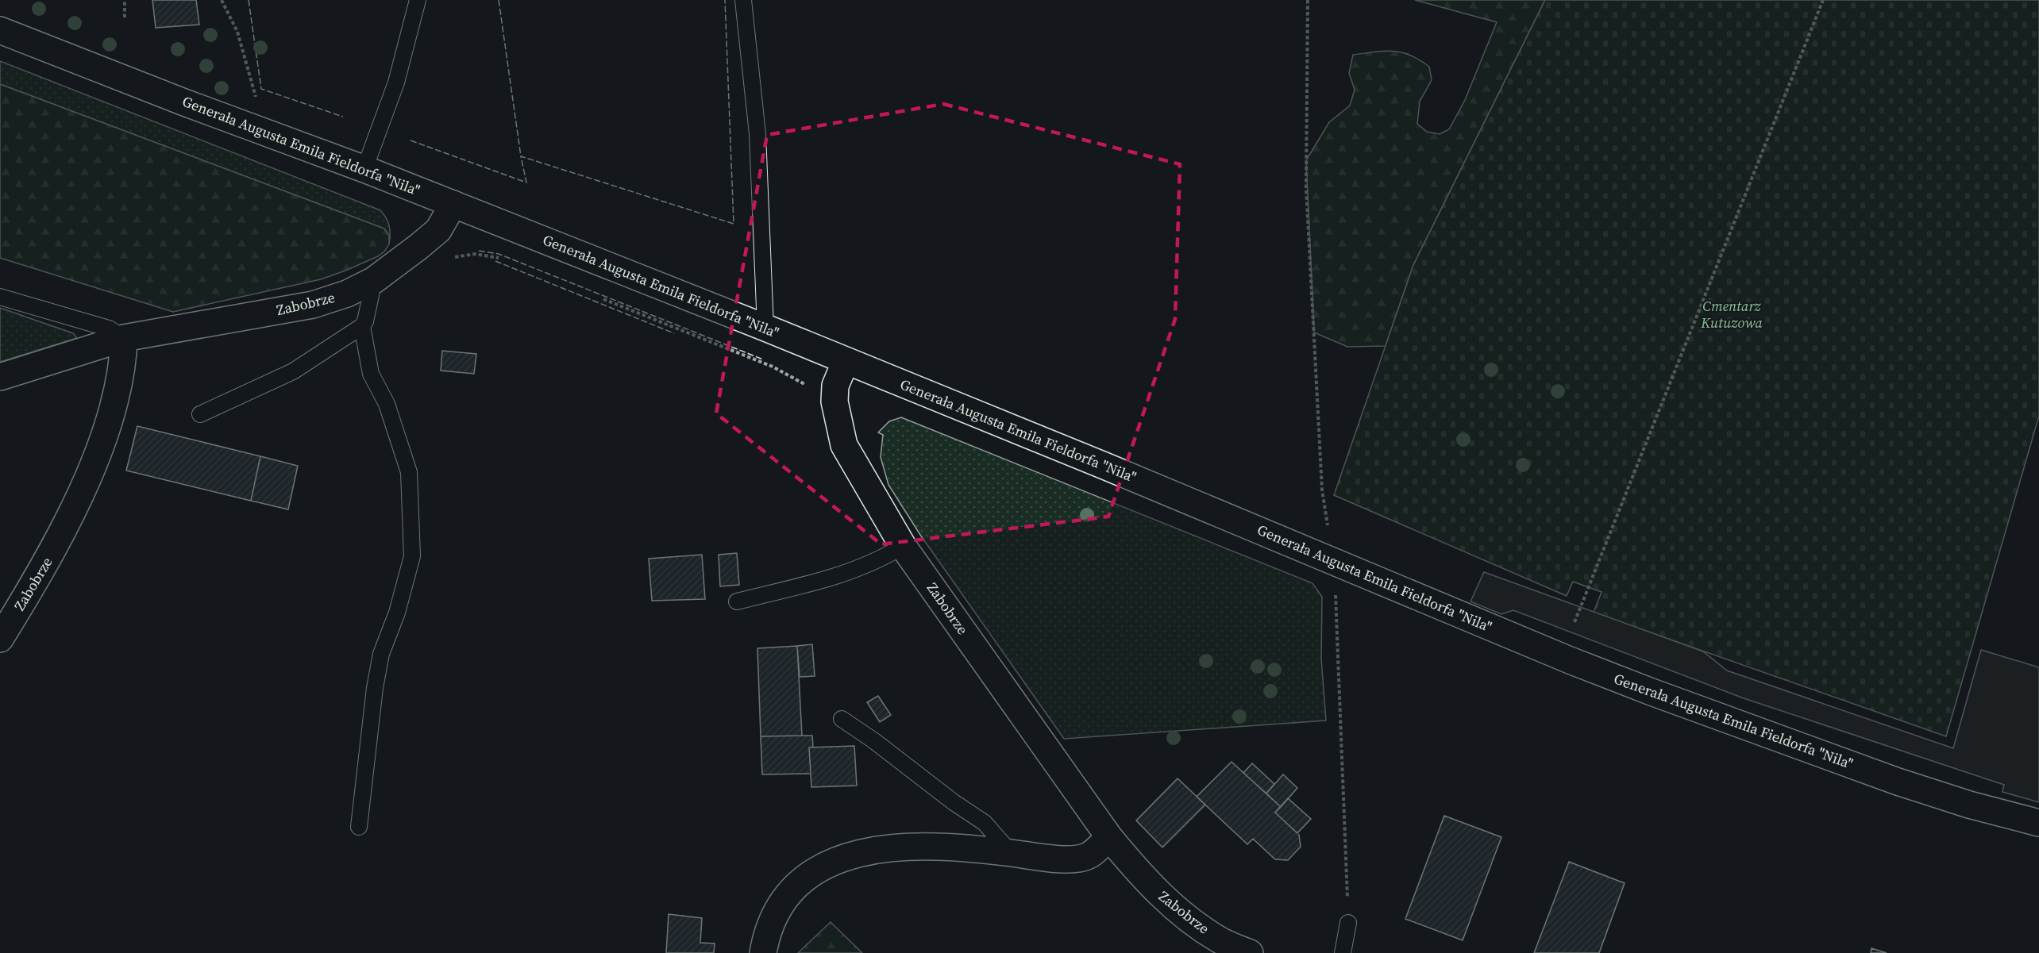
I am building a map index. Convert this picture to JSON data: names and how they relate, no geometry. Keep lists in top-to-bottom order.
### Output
{
  "streets": {
    "main road": ["Generała Augusta Emila Fieldorfa \"Nila\"", "Zabobrze"]
  },
  "crossings": [
    ["Generała Augusta Emila Fieldorfa \"Nila\"", "Zabobrze"]
  ],
  "parks": ["Cmentarz Kutuzowa"]
}
